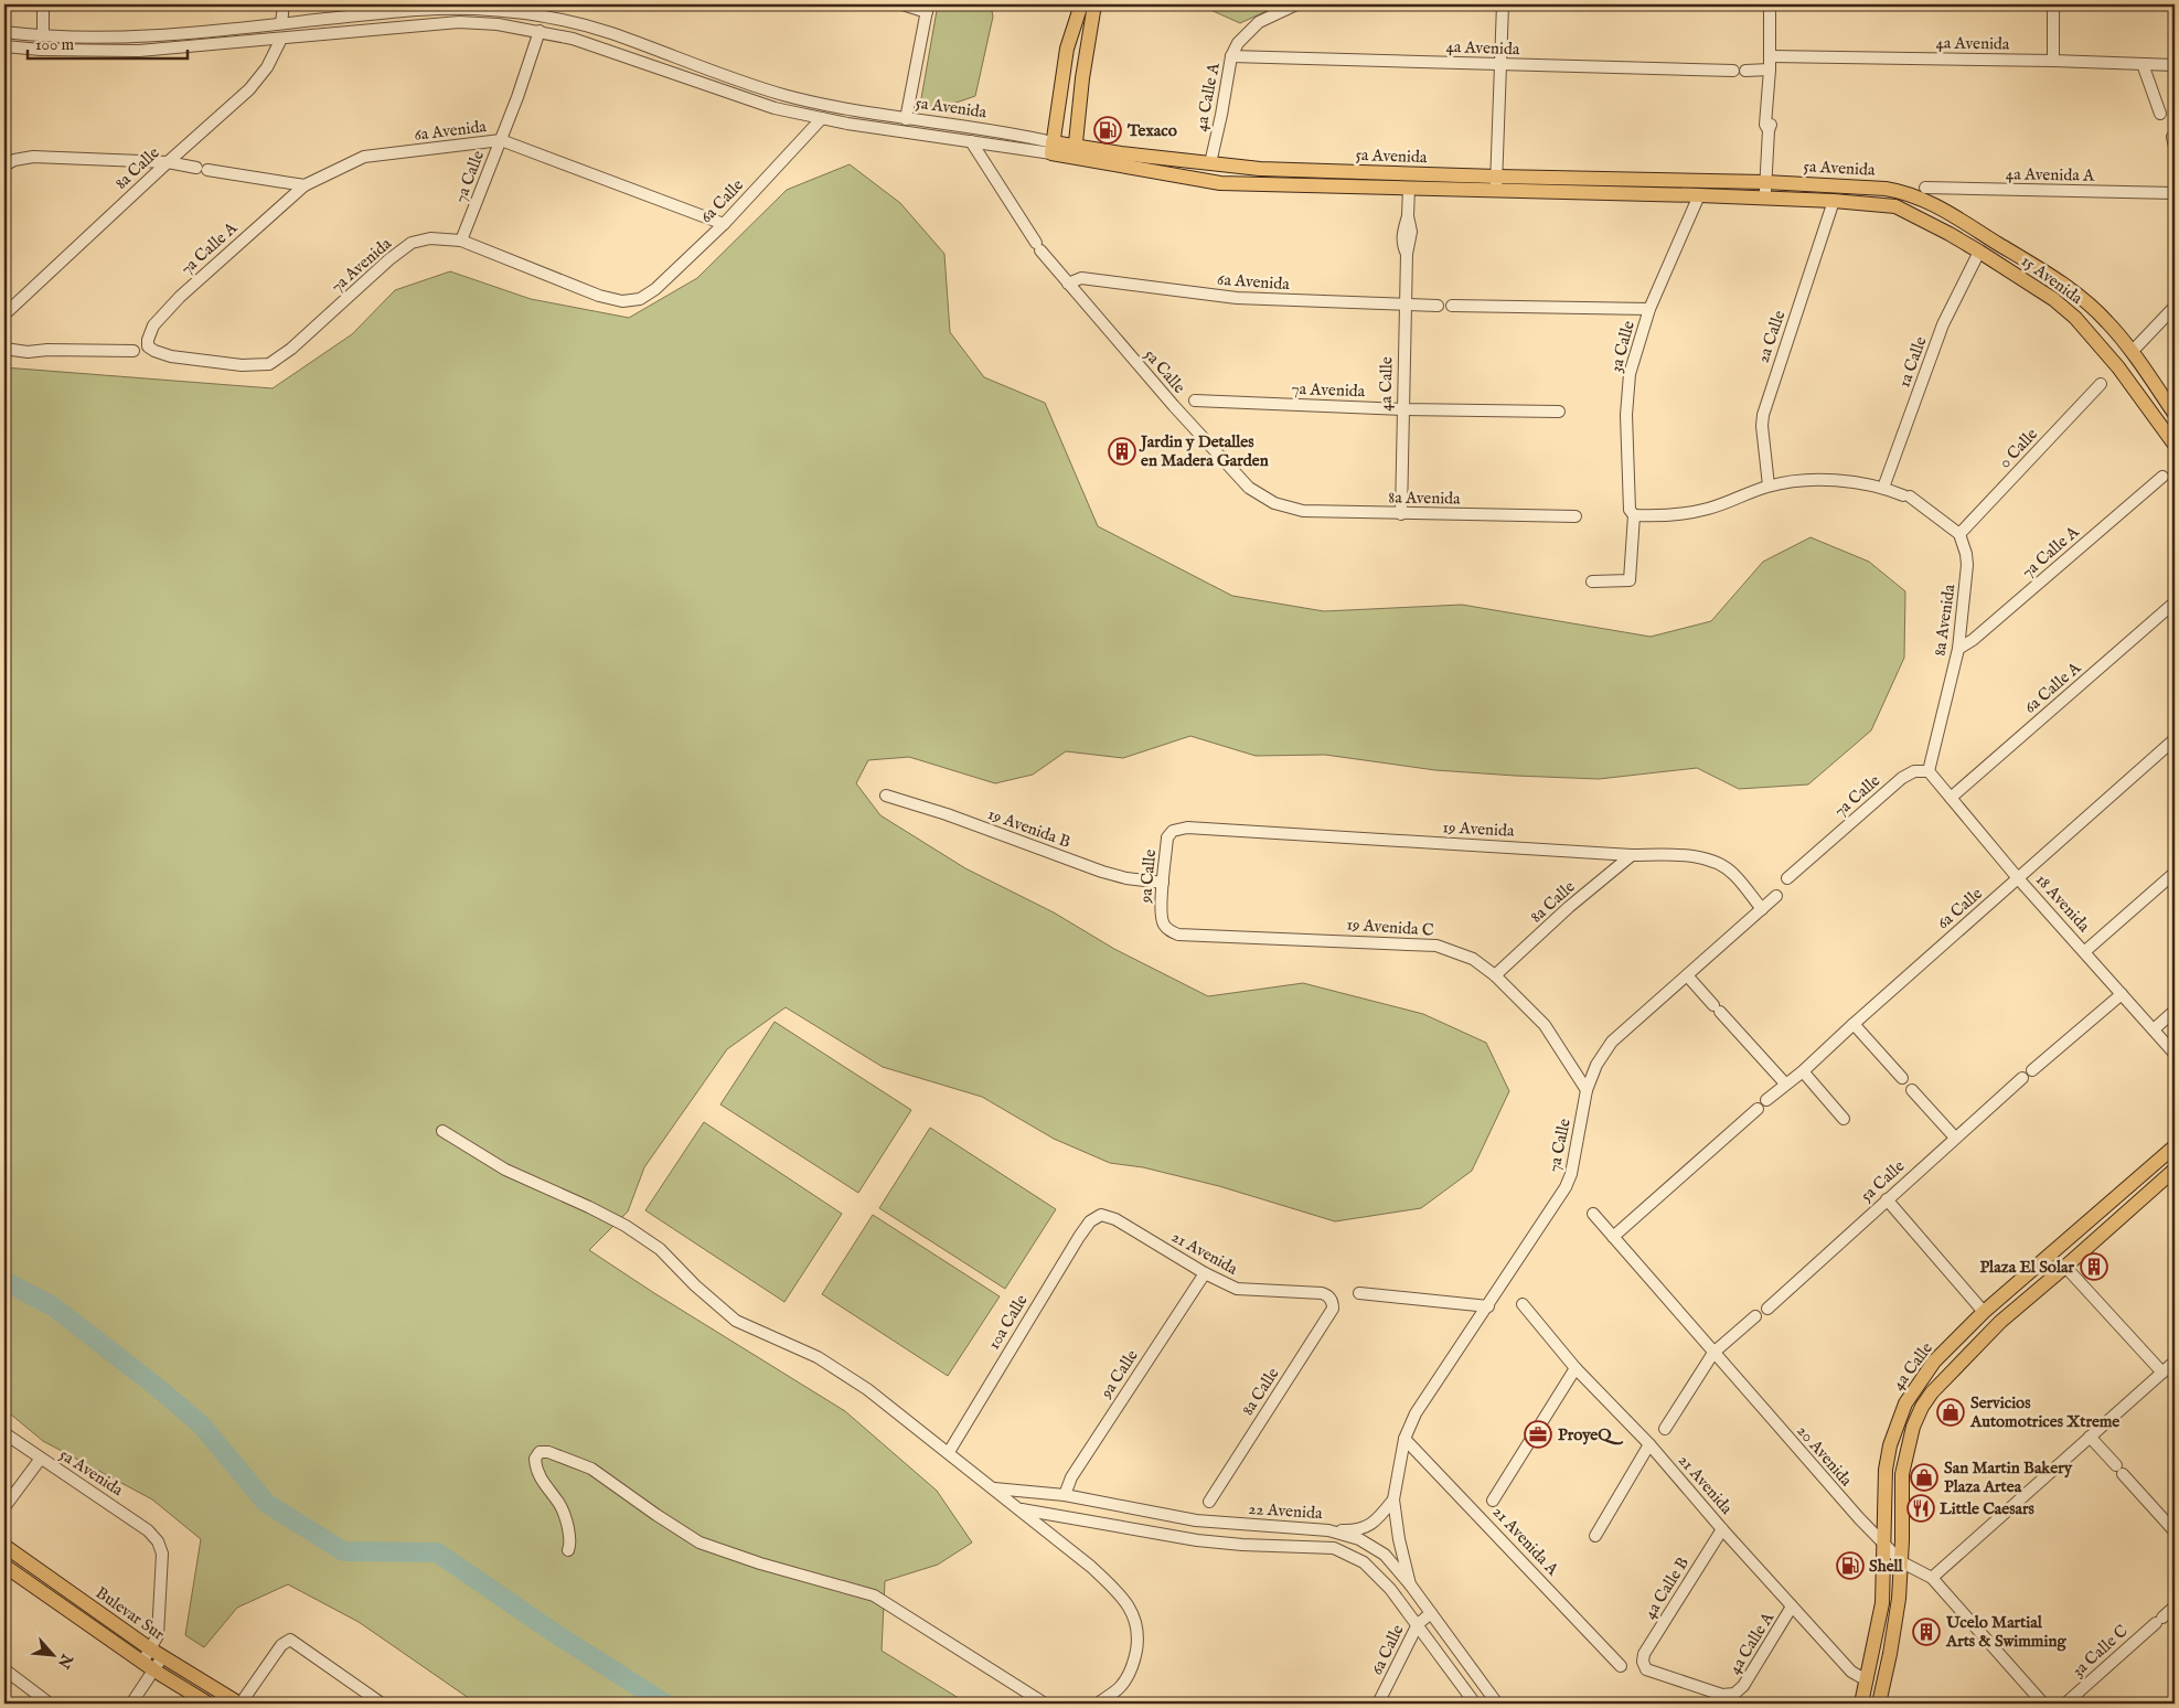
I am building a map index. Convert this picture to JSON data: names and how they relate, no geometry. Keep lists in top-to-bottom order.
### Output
{
  "streets": {
    "main road": [
      "5a Avenida",
      "15 Avenida",
      "4a Calle",
      "Bulevar Sur"
    ],
    "street": [
      "4a Avenida",
      "4a Calle A",
      "6a Avenida",
      "8a Calle",
      "4a Avenida A",
      "7a Calle",
      "6a Calle",
      "7a Calle A",
      "7a Avenida",
      "2a Calle",
      "3a Calle",
      "1a Calle",
      "5a Calle",
      "0 Calle",
      "8a Avenida",
      "6a Calle A",
      "19 Avenida B",
      "19 Avenida",
      "9a Calle",
      "18 Avenida",
      "19 Avenida C",
      "21 Avenida",
      "10a Calle",
      "20 Avenida",
      "22 Avenida",
      "21 Avenida A",
      "4a Calle B",
      "3a Calle C"
    ]
  },
  "crossings": [
    ["4a Avenida", "4a Calle A"],
    ["4a Calle A", "5a Avenida"],
    ["4a Calle A", "21 Avenida"],
    ["4a Calle A", "4a Calle B"],
    ["5a Avenida", "8a Calle"],
    ["5a Avenida", "7a Calle"],
    ["5a Avenida", "6a Calle"],
    ["5a Avenida", "15 Avenida"],
    ["5a Avenida", "2a Calle"],
    ["5a Avenida", "3a Calle"],
    ["5a Avenida", "5a Calle"],
    ["5a Avenida", "4a Calle"],
    ["5a Avenida", "Bulevar Sur"],
    ["6a Avenida", "7a Calle"],
    ["6a Avenida", "6a Calle"],
    ["6a Avenida", "7a Calle A"],
    ["6a Avenida", "5a Calle"],
    ["6a Avenida", "4a Calle"],
    ["8a Calle", "19 Avenida"],
    ["8a Calle", "19 Avenida C"],
    ["8a Calle", "21 Avenida"],
    ["7a Calle", "7a Avenida"],
    ["7a Calle", "8a Avenida"],
    ["7a Calle", "19 Avenida"],
    ["7a Calle", "18 Avenida"],
    ["7a Calle", "19 Avenida C"],
    ["7a Calle", "22 Avenida"],
    ["7a Calle", "21 Avenida A"],
    ["6a Calle", "7a Avenida"],
    ["6a Calle", "18 Avenida"],
    ["6a Calle", "20 Avenida"],
    ["6a Calle", "22 Avenida"],
    ["7a Calle A", "7a Avenida"],
    ["7a Calle A", "8a Avenida"],
    ["7a Avenida", "4a Calle"],
    ["15 Avenida", "1a Calle"],
    ["5a Calle", "8a Avenida"],
    ["4a Calle", "8a Avenida"],
    ["4a Calle", "21 Avenida"],
    ["4a Calle", "20 Avenida"],
    ["0 Calle", "8a Avenida"],
    ["8a Avenida", "18 Avenida"],
    ["6a Calle A", "18 Avenida"],
    ["19 Avenida B", "9a Calle"],
    ["19 Avenida", "9a Calle"],
    ["9a Calle", "19 Avenida C"],
    ["9a Calle", "21 Avenida"],
    ["9a Calle", "22 Avenida"],
    ["21 Avenida", "10a Calle"],
    ["21 Avenida", "4a Calle B"]
  ],
  "places": {
    "fuel station": ["Texaco", "Shell"],
    "building": ["Jardin y Detalles en Madera Garden", "Plaza El Solar", "Ucelo Martial Arts & Swimming"],
    "shop": ["Servicios Automotrices Xtreme", "San Martin Bakery Plaza Artea"],
    "office": ["ProyeQ"],
    "restaurant": ["Little Caesars"]
  },
  "scale_bar": "100 m",
  "north": "bottom right"
}
